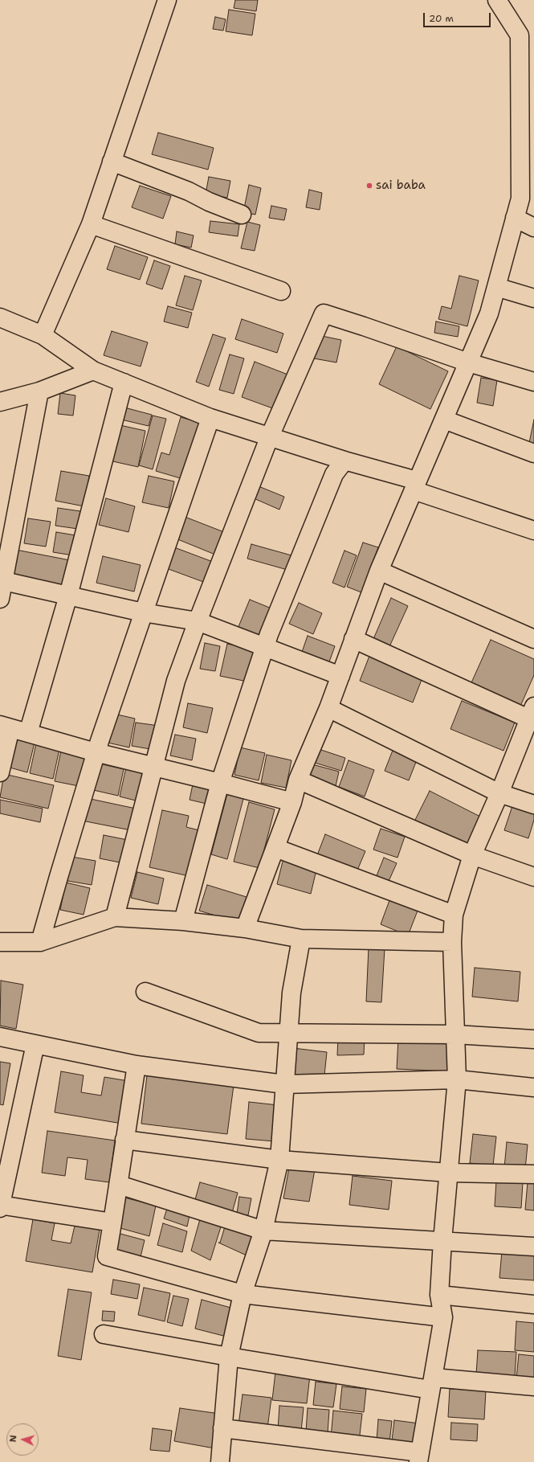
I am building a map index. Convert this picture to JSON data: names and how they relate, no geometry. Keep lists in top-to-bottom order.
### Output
{
  "places": ["sai baba"],
  "scale_bar": "20 m",
  "north": "left"
}
